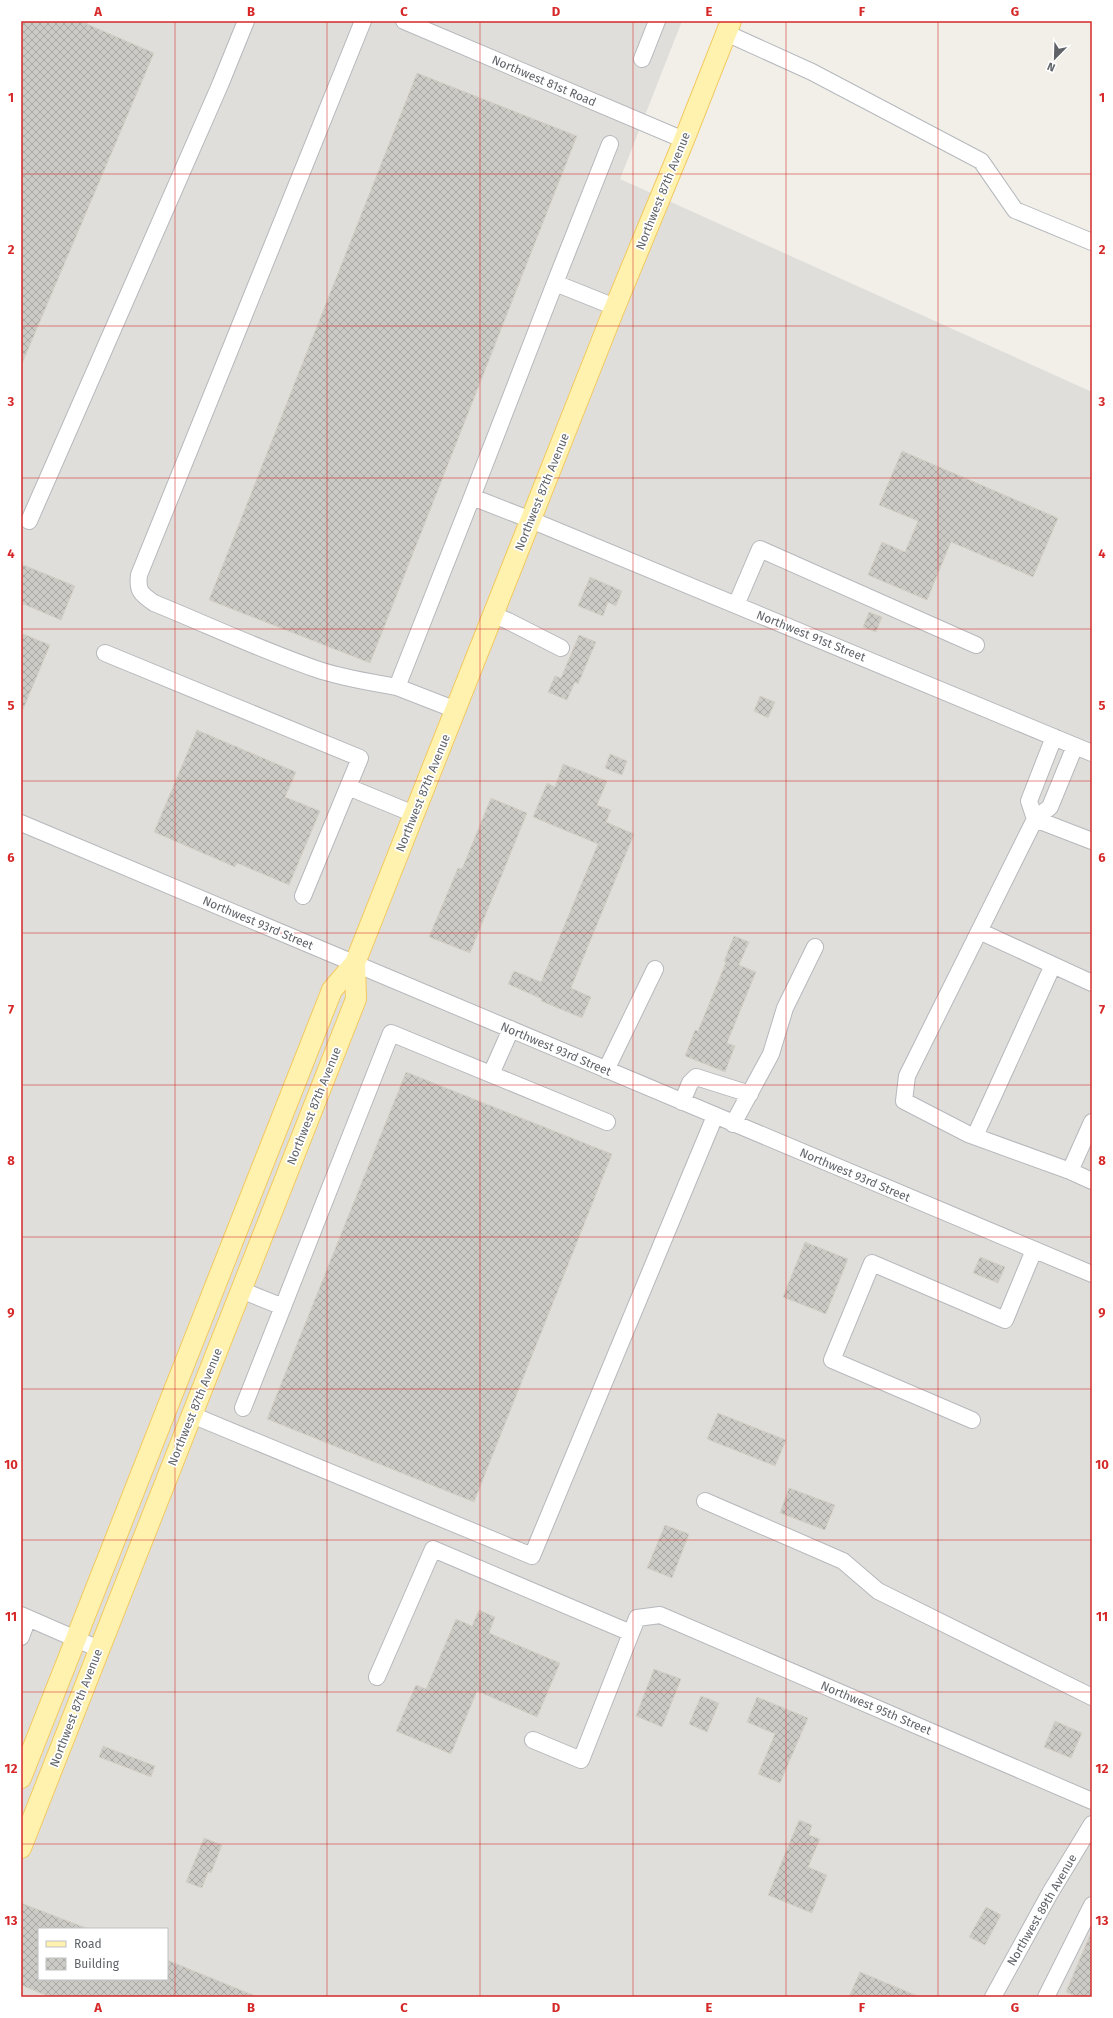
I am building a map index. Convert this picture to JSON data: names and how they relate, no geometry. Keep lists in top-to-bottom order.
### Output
{
  "streets": {
    "main road": ["Northwest 87th Avenue"],
    "street": [
      "Northwest 81st Road",
      "Northwest 91st Street",
      "Northwest 93rd Street",
      "Northwest 95th Street",
      "Northwest 89th Avenue"
    ]
  },
  "crossings": [
    ["Northwest 81st Road", "Northwest 87th Avenue"],
    ["Northwest 87th Avenue", "Northwest 91st Street"],
    ["Northwest 87th Avenue", "Northwest 93rd Street"]
  ],
  "legend": ["Road", "Building"],
  "north": "bottom left",
  "grid": {
    "columns": [
      "A",
      "B",
      "C",
      "D",
      "E",
      "F",
      "G"
    ],
    "rows": [
      "1",
      "2",
      "3",
      "4",
      "5",
      "6",
      "7",
      "8",
      "9",
      "10",
      "11",
      "12",
      "13"
    ]
  }
}
